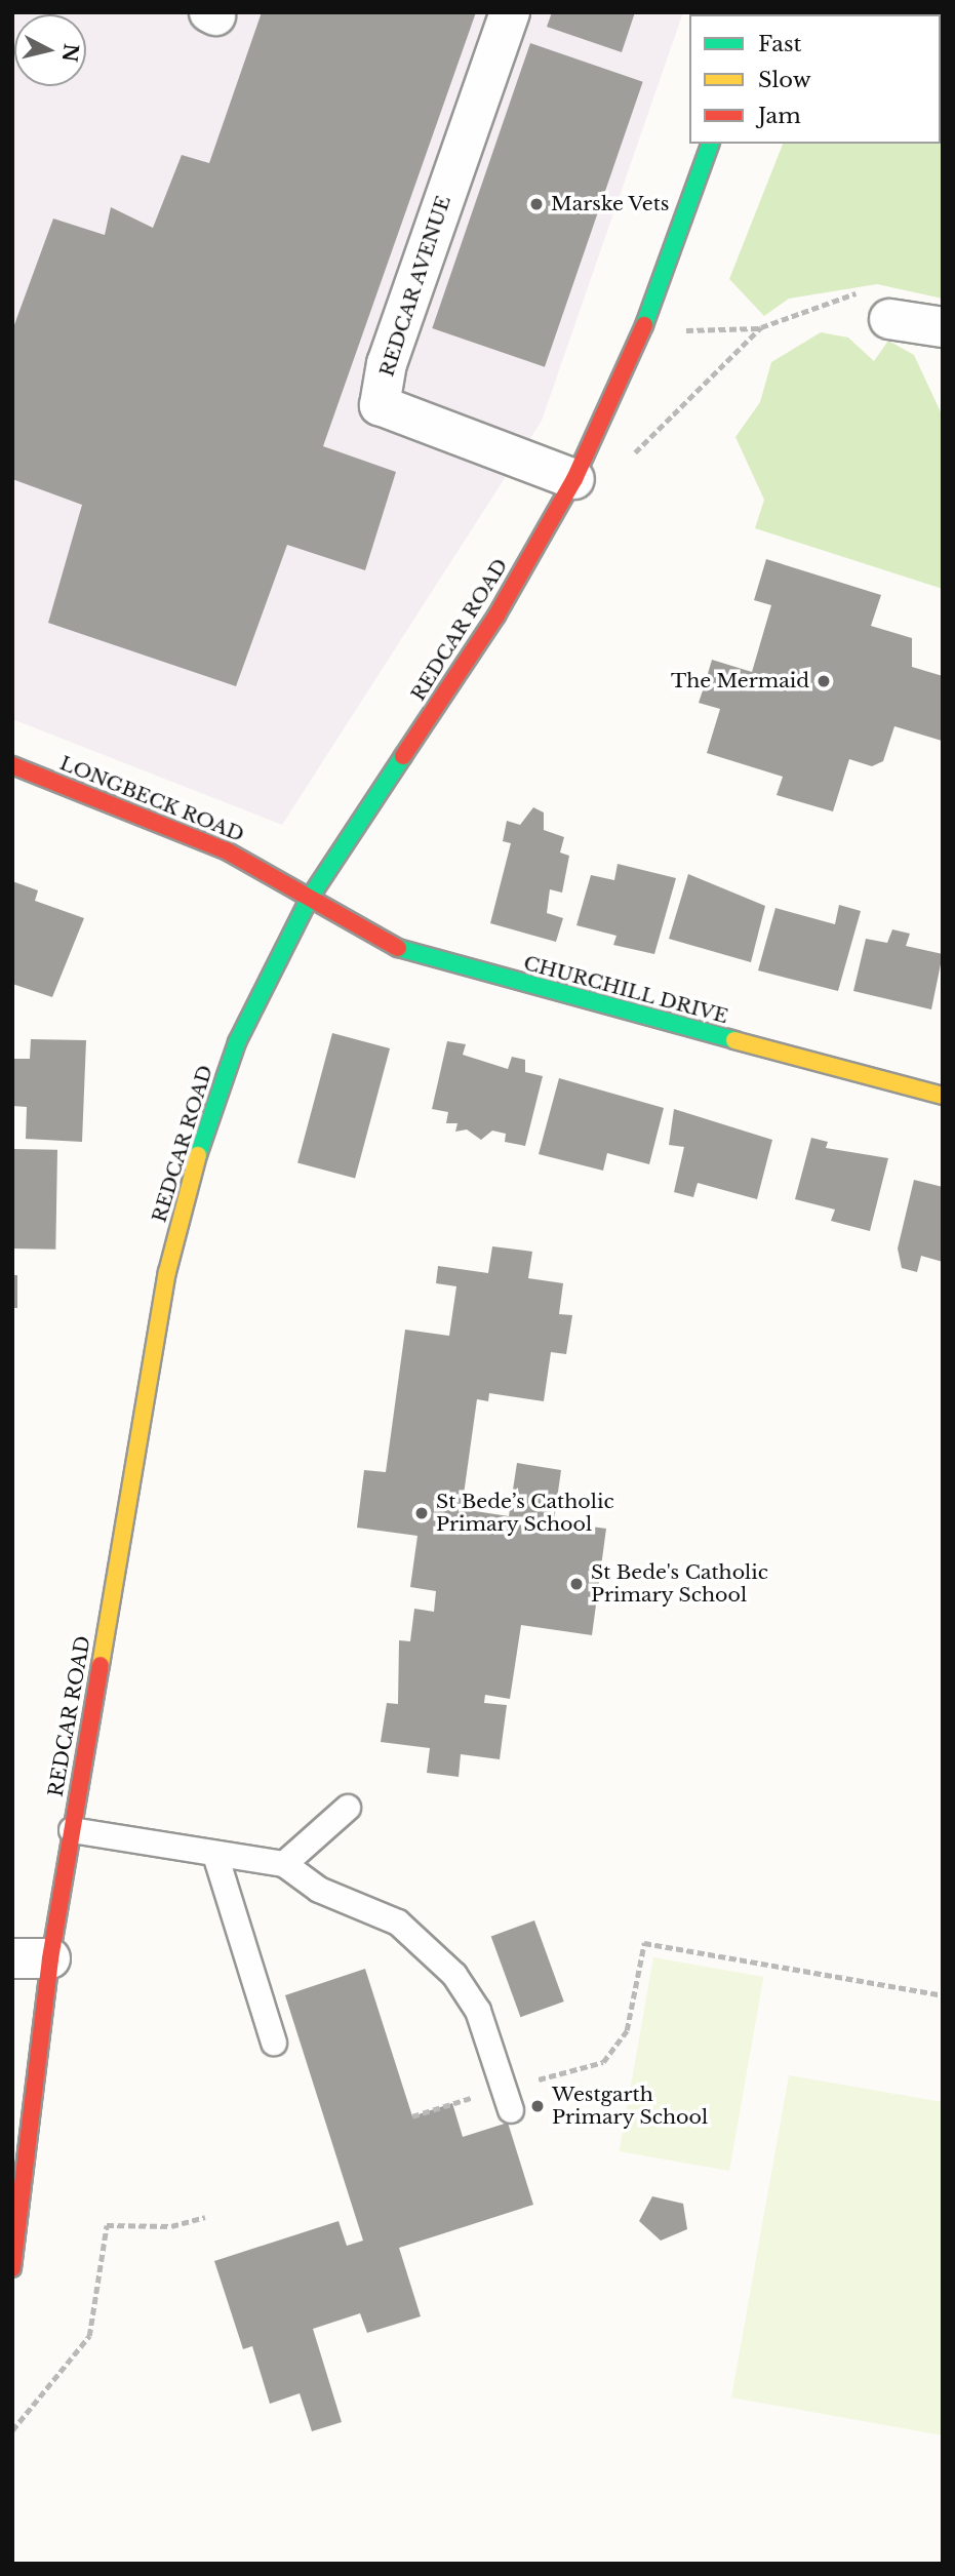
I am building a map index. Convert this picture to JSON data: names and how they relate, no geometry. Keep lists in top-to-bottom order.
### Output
{
  "streets": {
    "street": [
      "REDCAR AVENUE",
      "REDCAR ROAD",
      "LONGBECK ROAD",
      "CHURCHILL DRIVE"
    ]
  },
  "crossings": [
    ["REDCAR AVENUE", "REDCAR ROAD"],
    ["REDCAR ROAD", "LONGBECK ROAD"],
    ["REDCAR ROAD", "CHURCHILL DRIVE"],
    ["LONGBECK ROAD", "CHURCHILL DRIVE"]
  ],
  "places": [
    "Marske Vets",
    "The Mermaid",
    "St Bede’s Catholic Primary School",
    "St Bede's Catholic Primary School",
    "Westgarth Primary School"
  ],
  "legend": ["Fast", "Slow", "Jam"],
  "north": "right"
}
